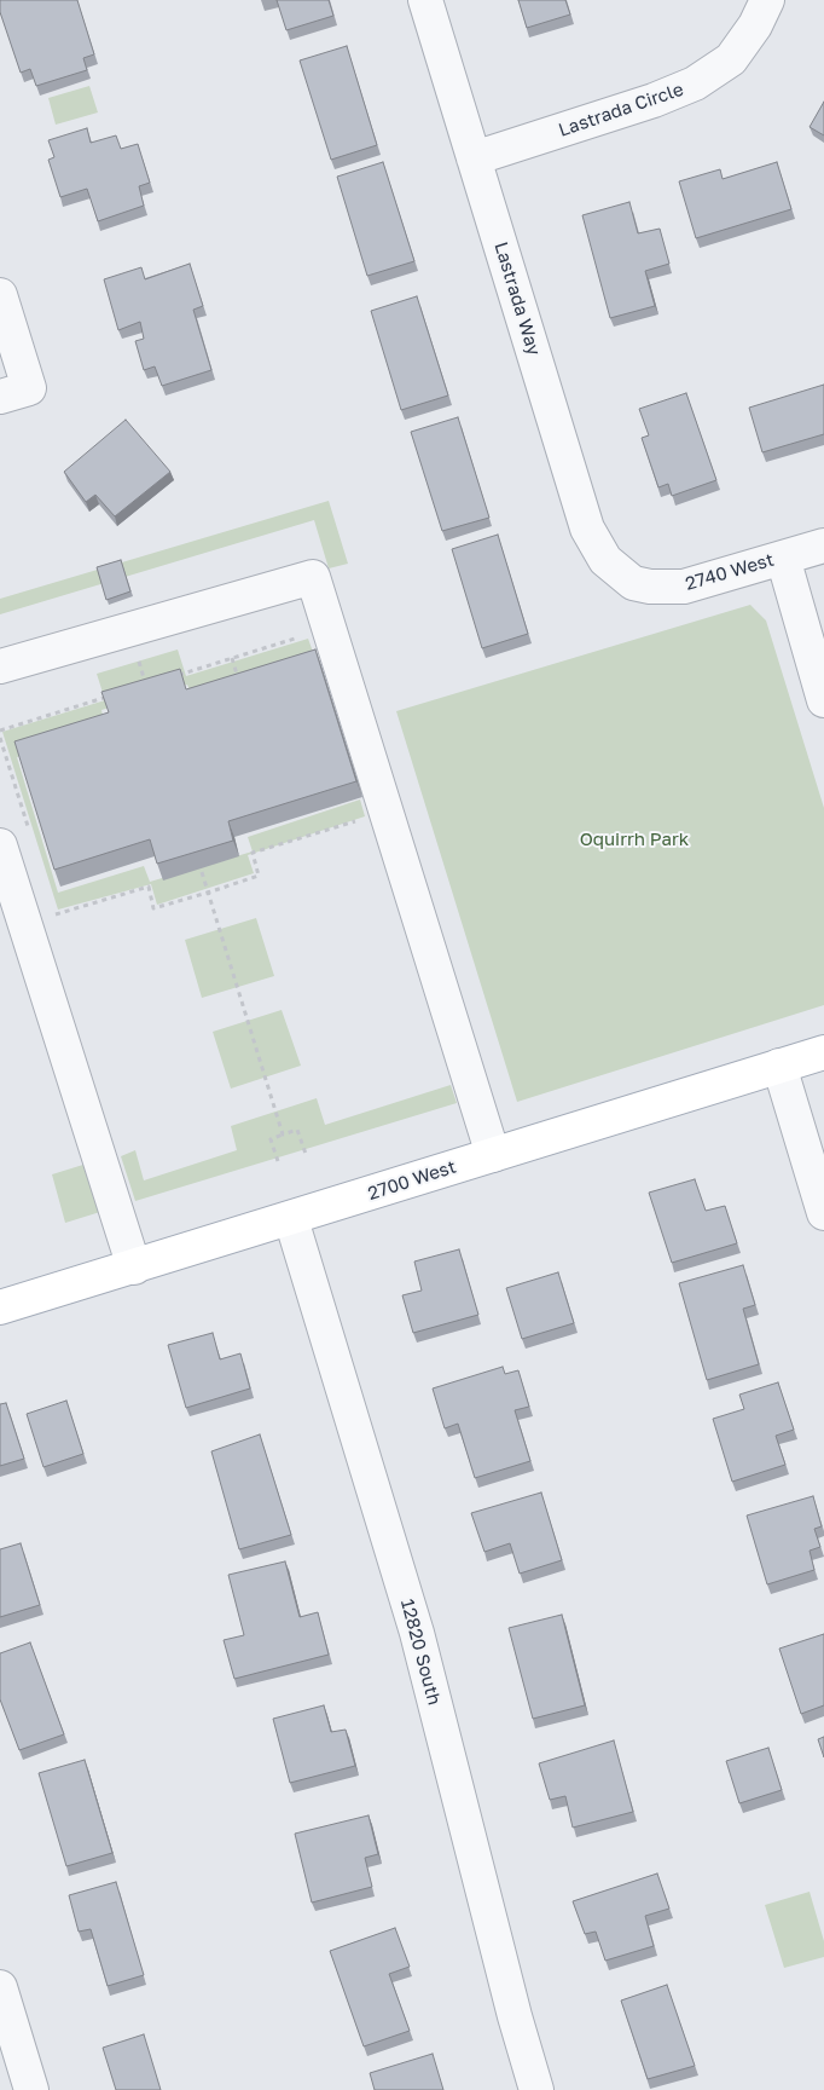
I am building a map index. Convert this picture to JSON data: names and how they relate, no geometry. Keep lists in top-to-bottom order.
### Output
{
  "streets": {
    "main road": ["2700 West"],
    "street": [
      "Lastrada Circle",
      "Lastrada Way",
      "2740 West",
      "12820 South"
    ]
  },
  "crossings": [
    ["Lastrada Circle", "Lastrada Way"],
    ["Lastrada Way", "2740 West"],
    ["2700 West", "12820 South"]
  ],
  "parks": ["Oquirrh Park"]
}
